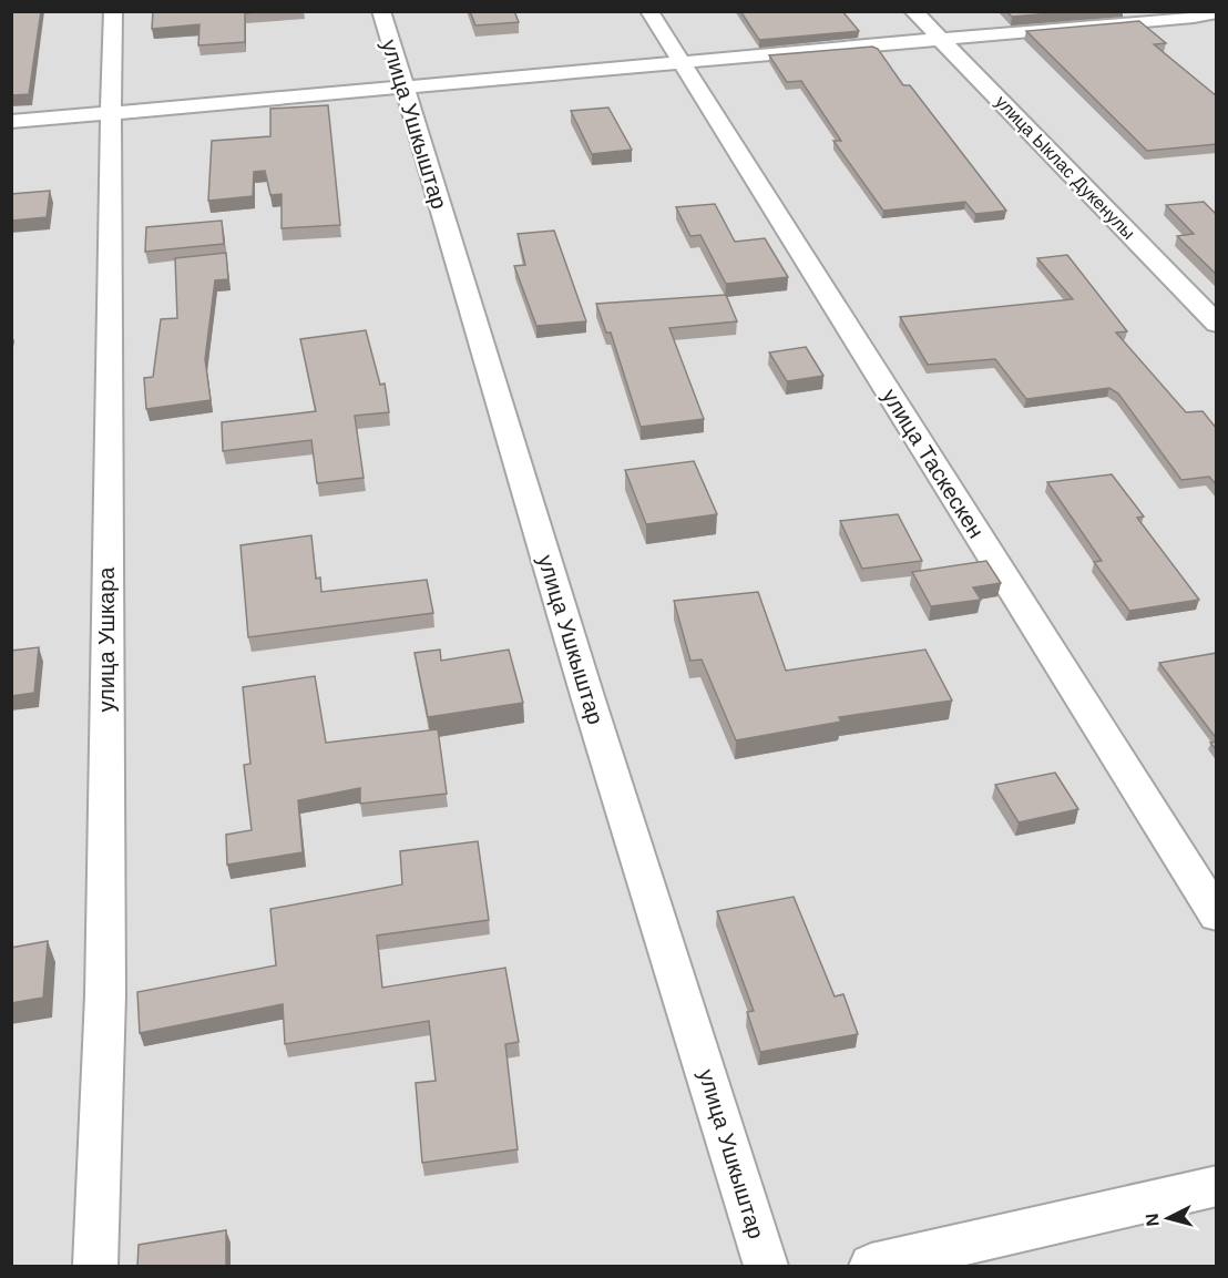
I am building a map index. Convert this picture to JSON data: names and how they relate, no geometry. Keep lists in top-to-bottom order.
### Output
{
  "streets": {
    "street": [
      "улица Ушкыштар",
      "улица Ыклас Дукенулы",
      "улица Таскескен",
      "улица Ушкара"
    ]
  },
  "north": "left"
}
